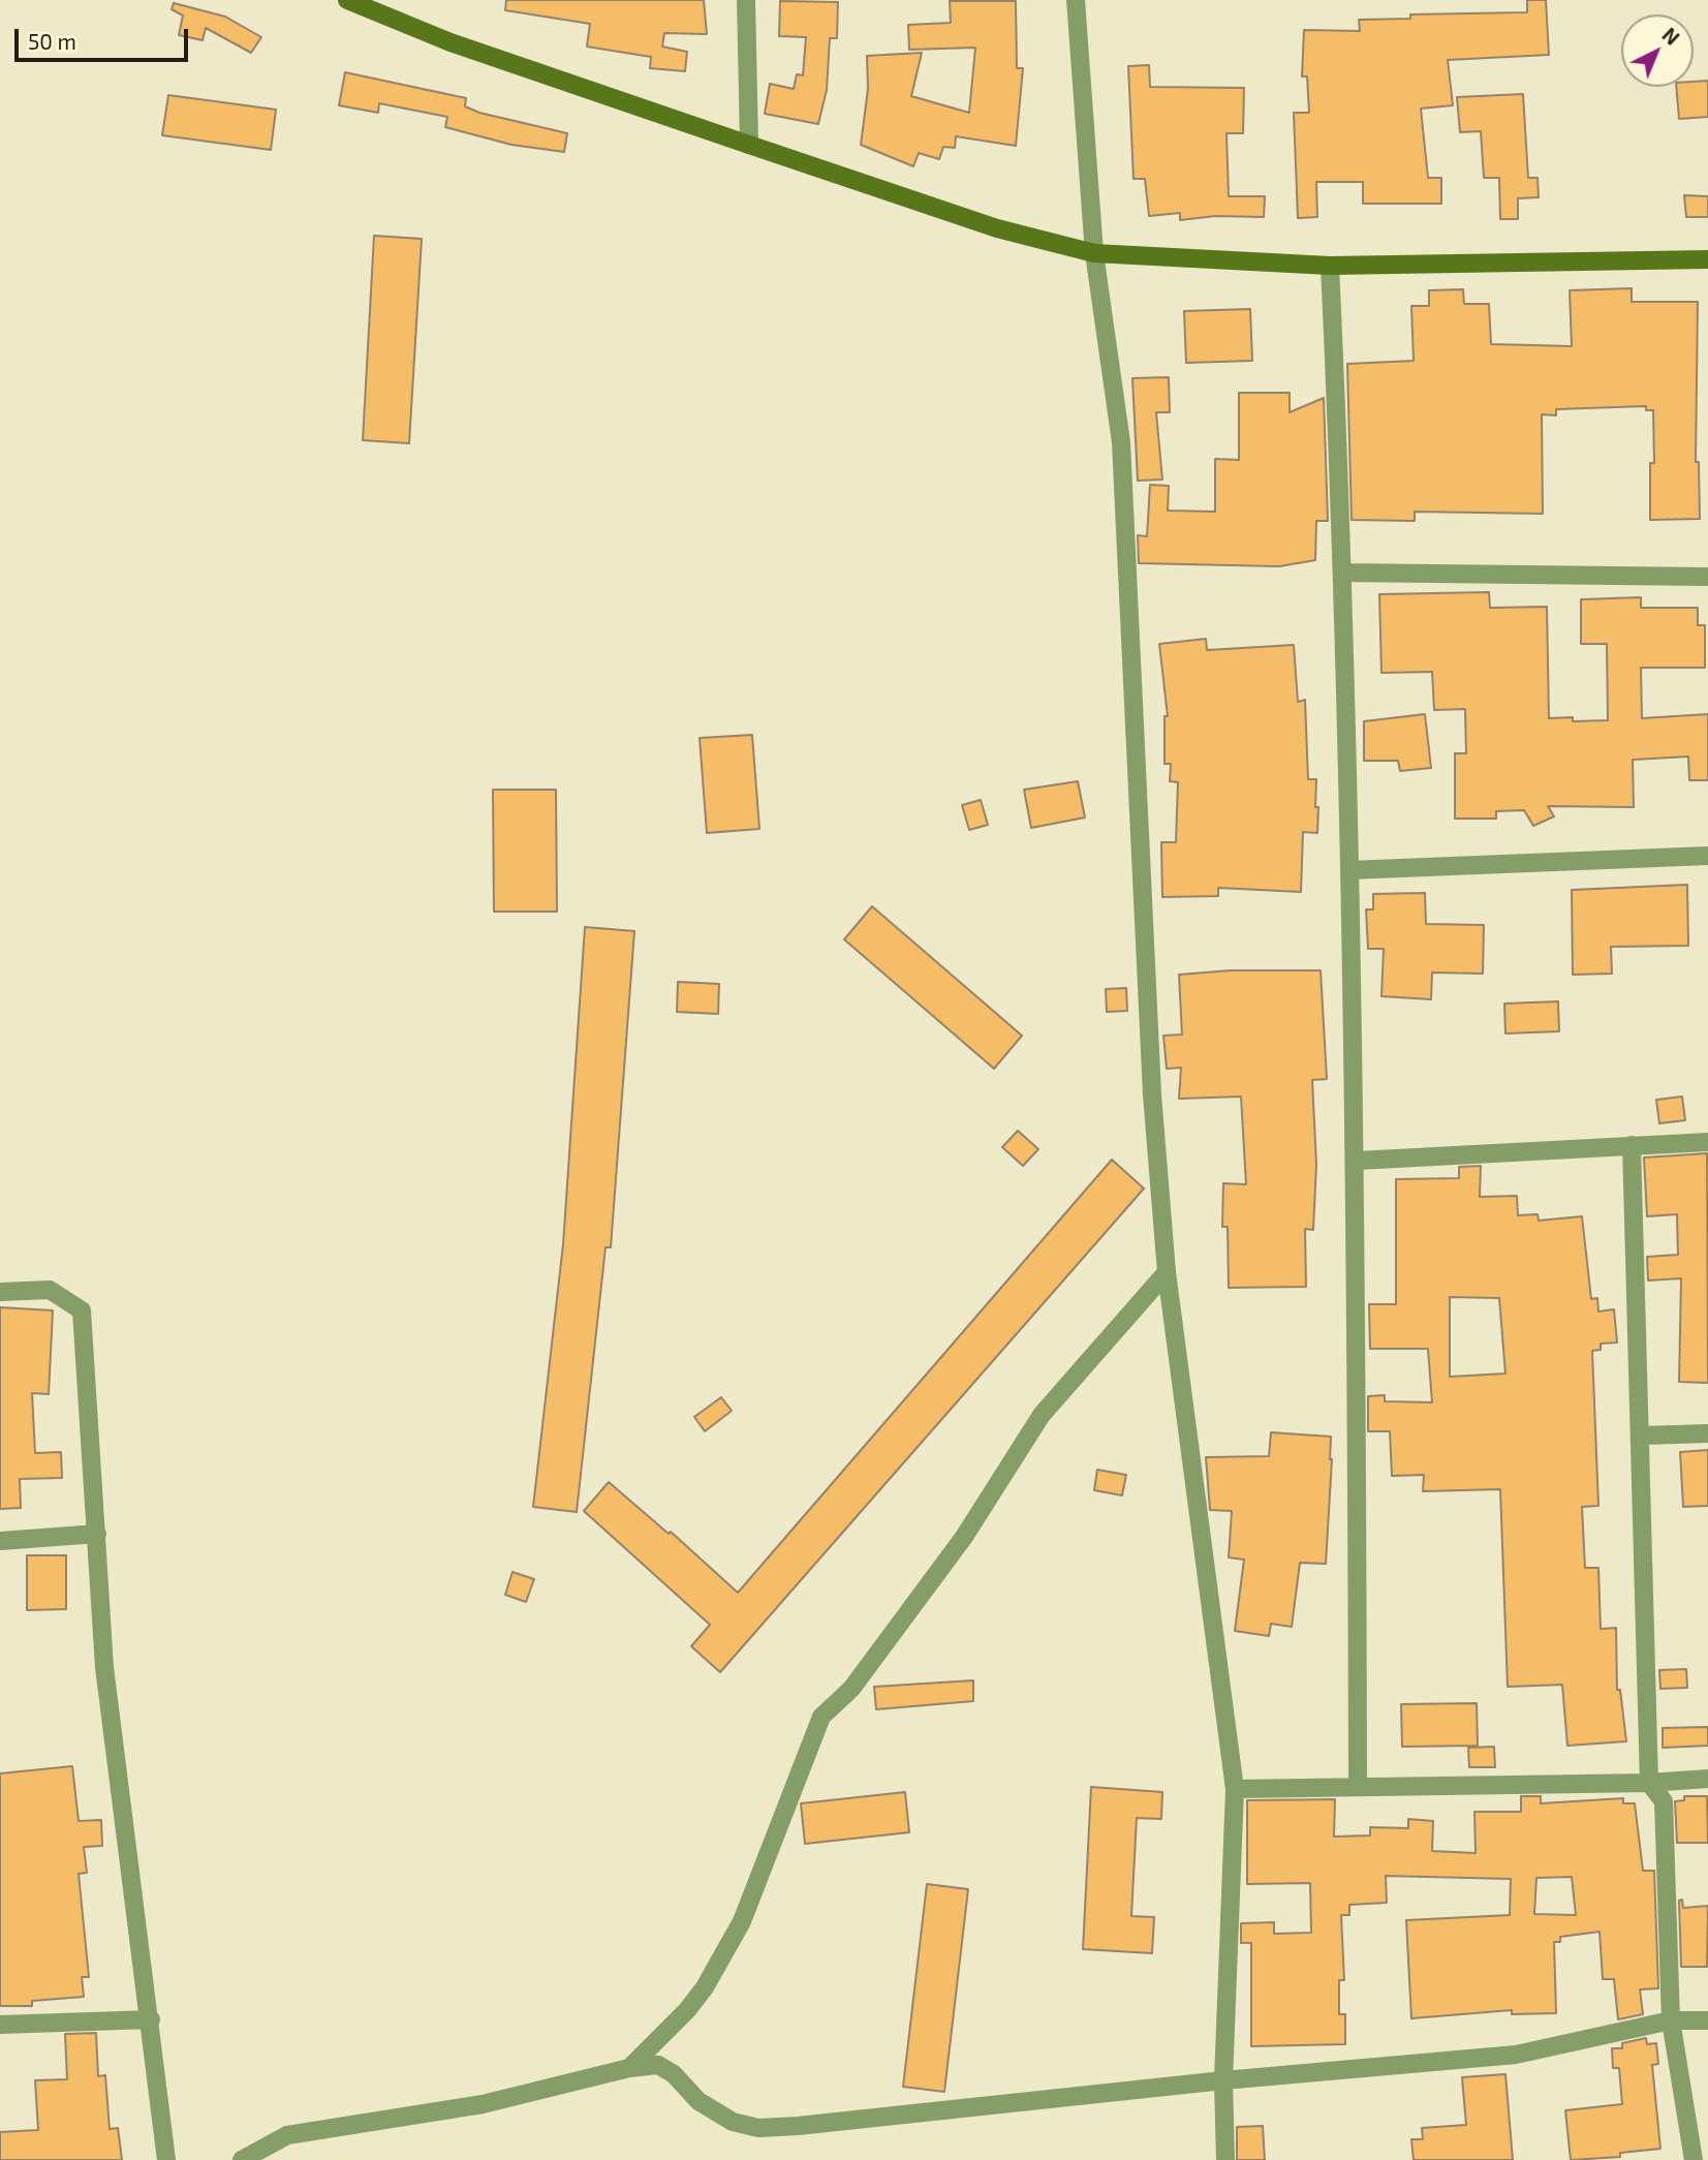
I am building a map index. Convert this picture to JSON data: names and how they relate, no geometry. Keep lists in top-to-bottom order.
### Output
{
  "scale_bar": "50 m",
  "north": "top right"
}
